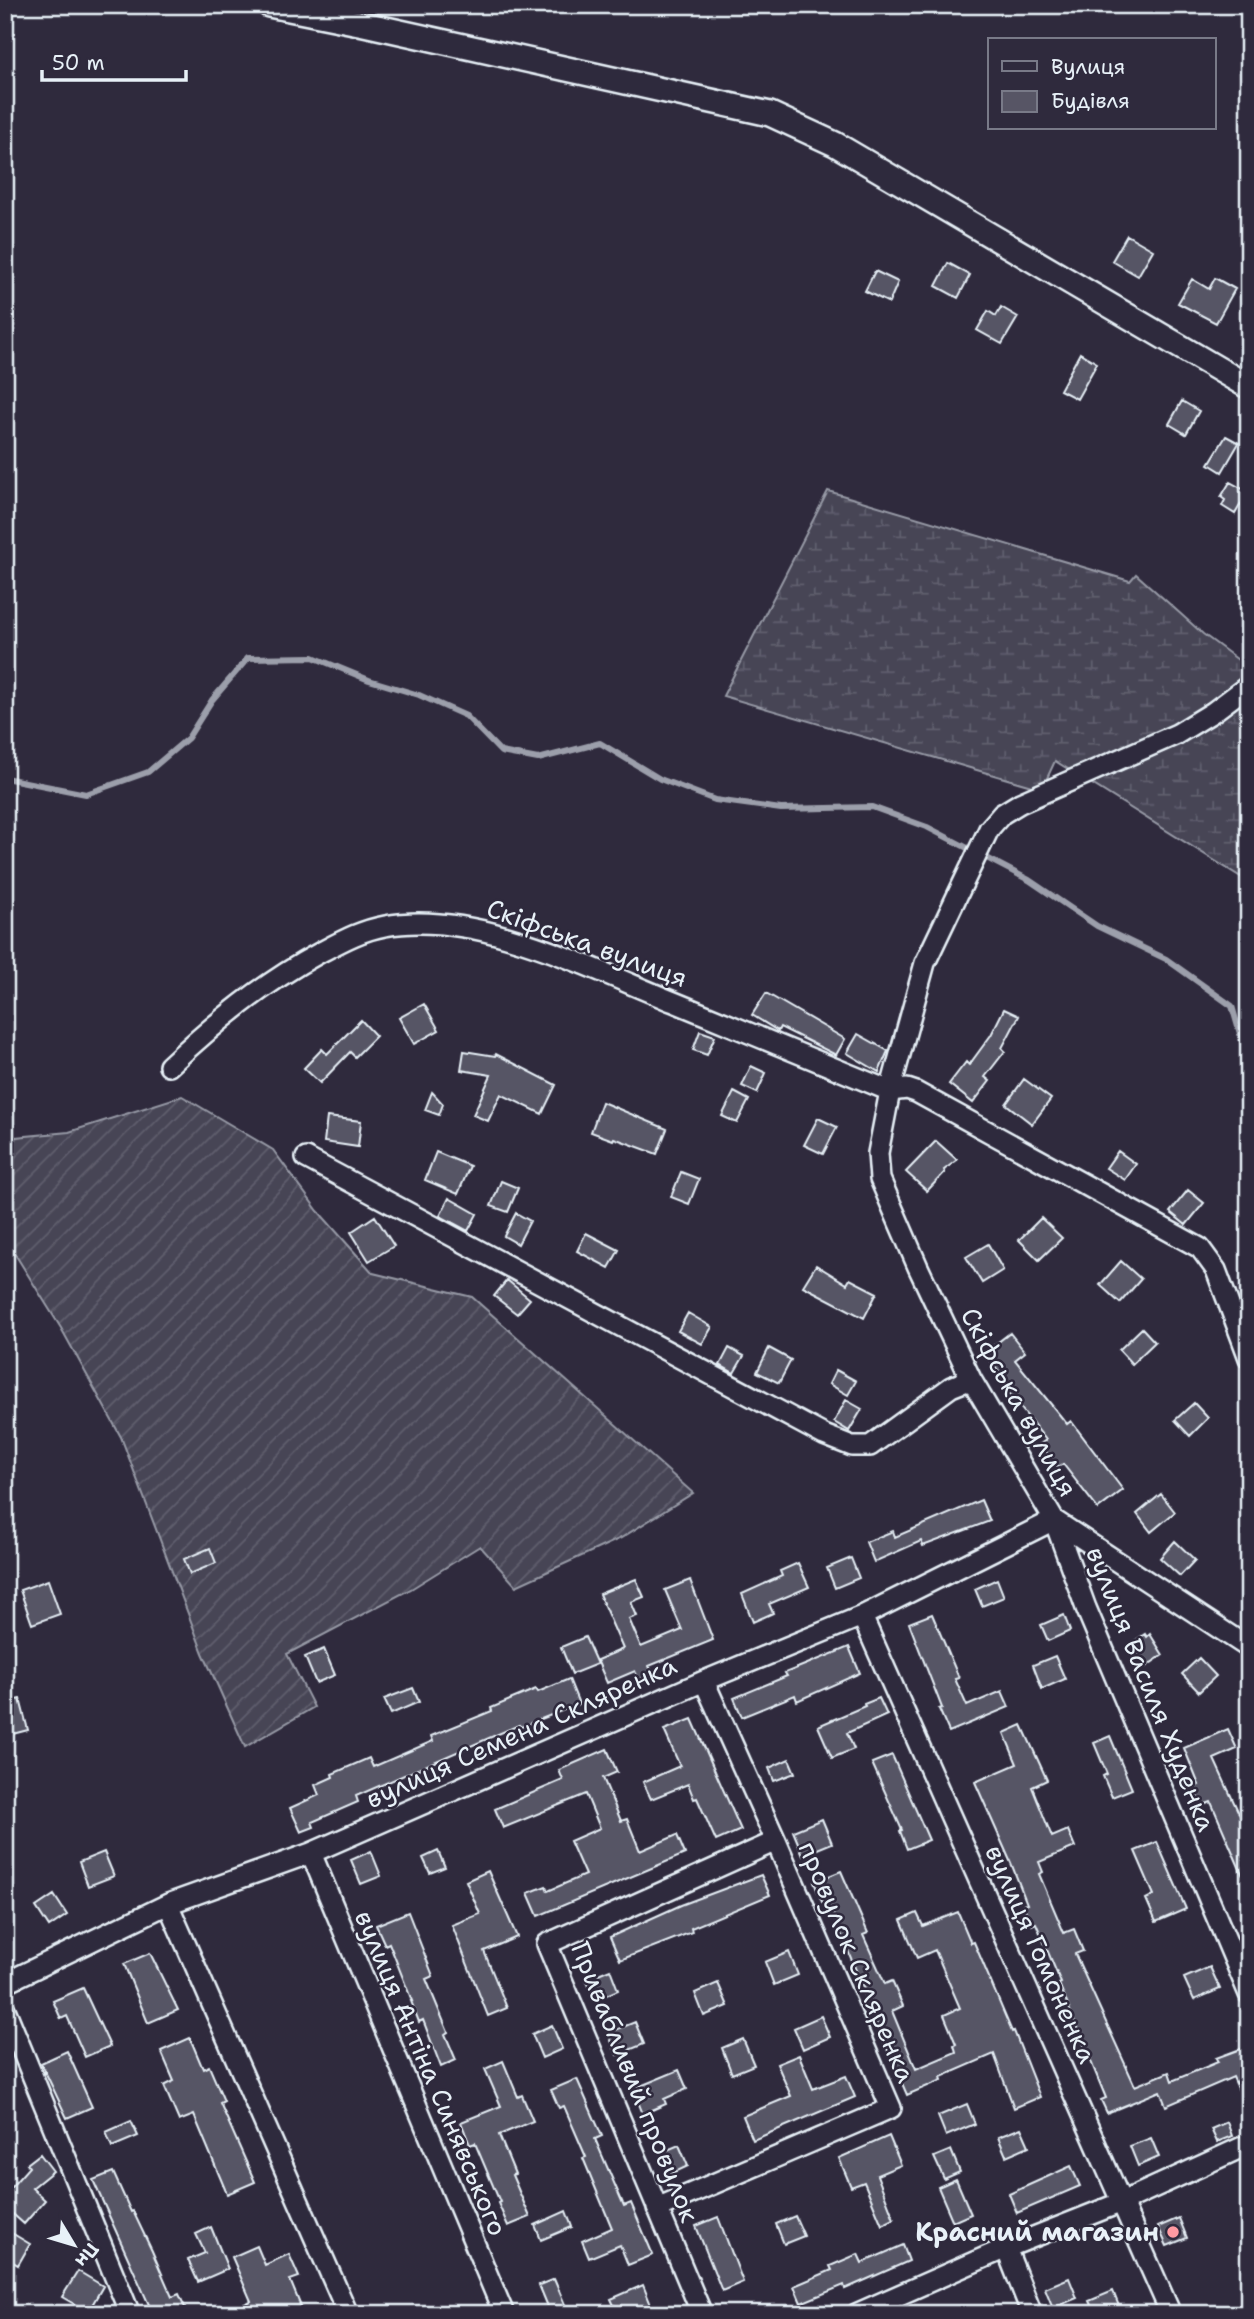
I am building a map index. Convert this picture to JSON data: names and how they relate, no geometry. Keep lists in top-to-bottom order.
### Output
{
  "streets": {
    "street": [
      "Скіфська вулиця",
      "вулиця Василя Худенка",
      "вулиця Семена Скляренка",
      "вулиця Гомоненка",
      "провулок Скляренка",
      "вулиця Антіна Синявського",
      "Привабливий провулок"
    ]
  },
  "crossings": [
    ["Скіфська вулиця", "вулиця Василя Худенка"],
    ["Скіфська вулиця", "вулиця Семена Скляренка"],
    ["вулиця Василя Худенка", "вулиця Семена Скляренка"],
    ["вулиця Семена Скляренка", "вулиця Гомоненка"],
    ["вулиця Семена Скляренка", "провулок Скляренка"],
    ["вулиця Семена Скляренка", "вулиця Антіна Синявського"],
    ["провулок Скляренка", "Привабливий провулок"]
  ],
  "places": ["Красний магазин"],
  "legend": ["Вулиця", "Будівля"],
  "scale_bar": "50 m",
  "north": "bottom right"
}
